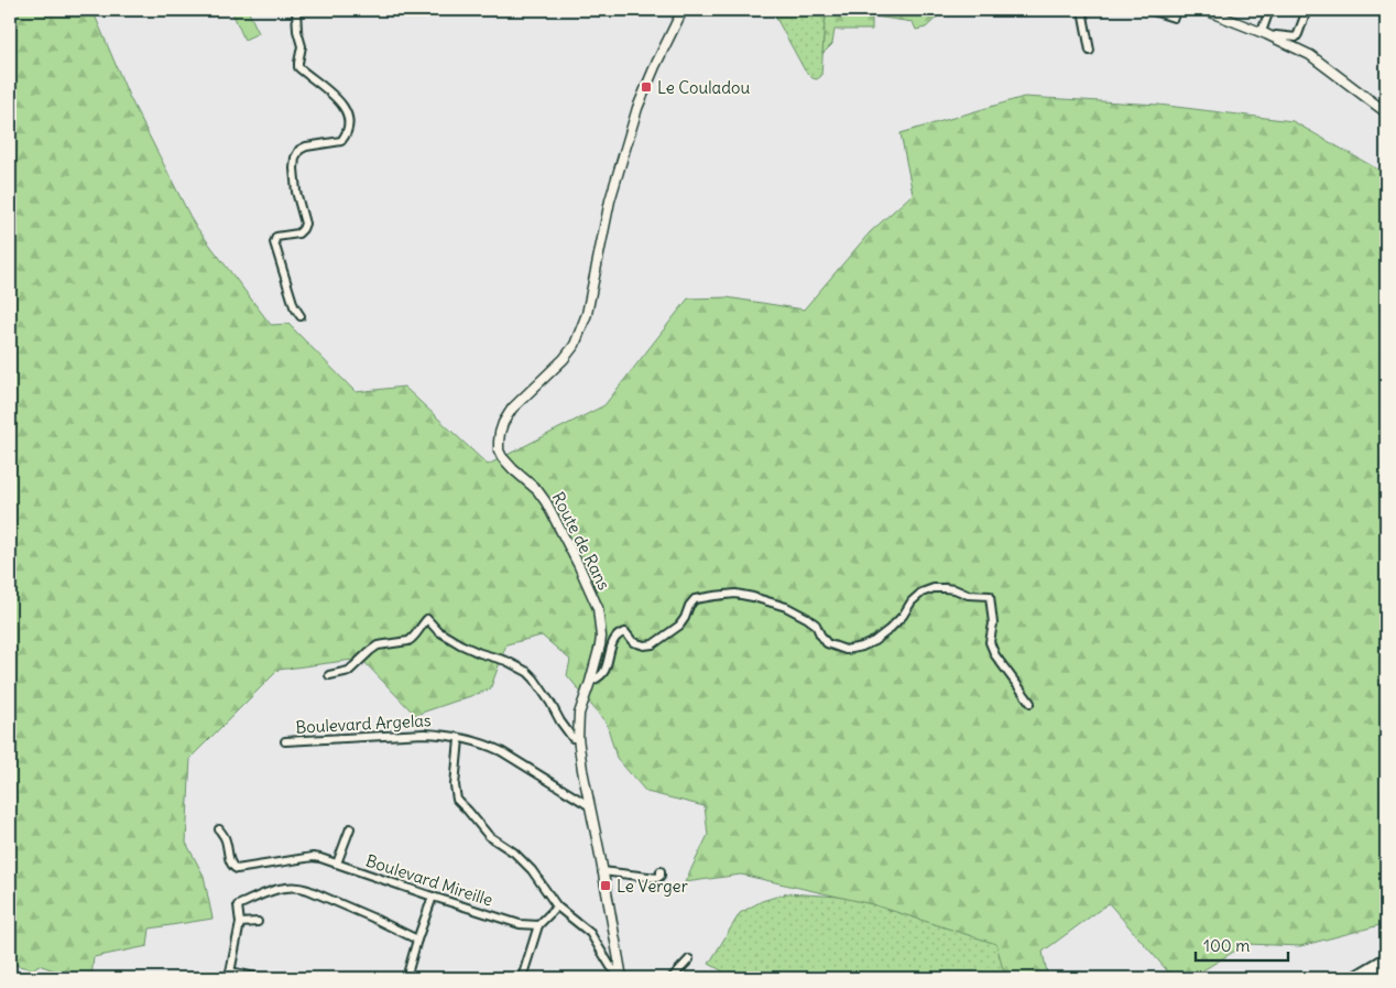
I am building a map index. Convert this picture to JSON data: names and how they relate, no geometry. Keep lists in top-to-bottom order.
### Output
{
  "streets": {
    "street": ["Route de Rans", "Boulevard Argelas", "Boulevard Mireille"]
  },
  "crossings": [
    ["Route de Rans", "Boulevard Argelas"]
  ],
  "places": {
    "transit": ["Le Couladou", "Le Verger"]
  },
  "scale_bar": "100 m"
}
